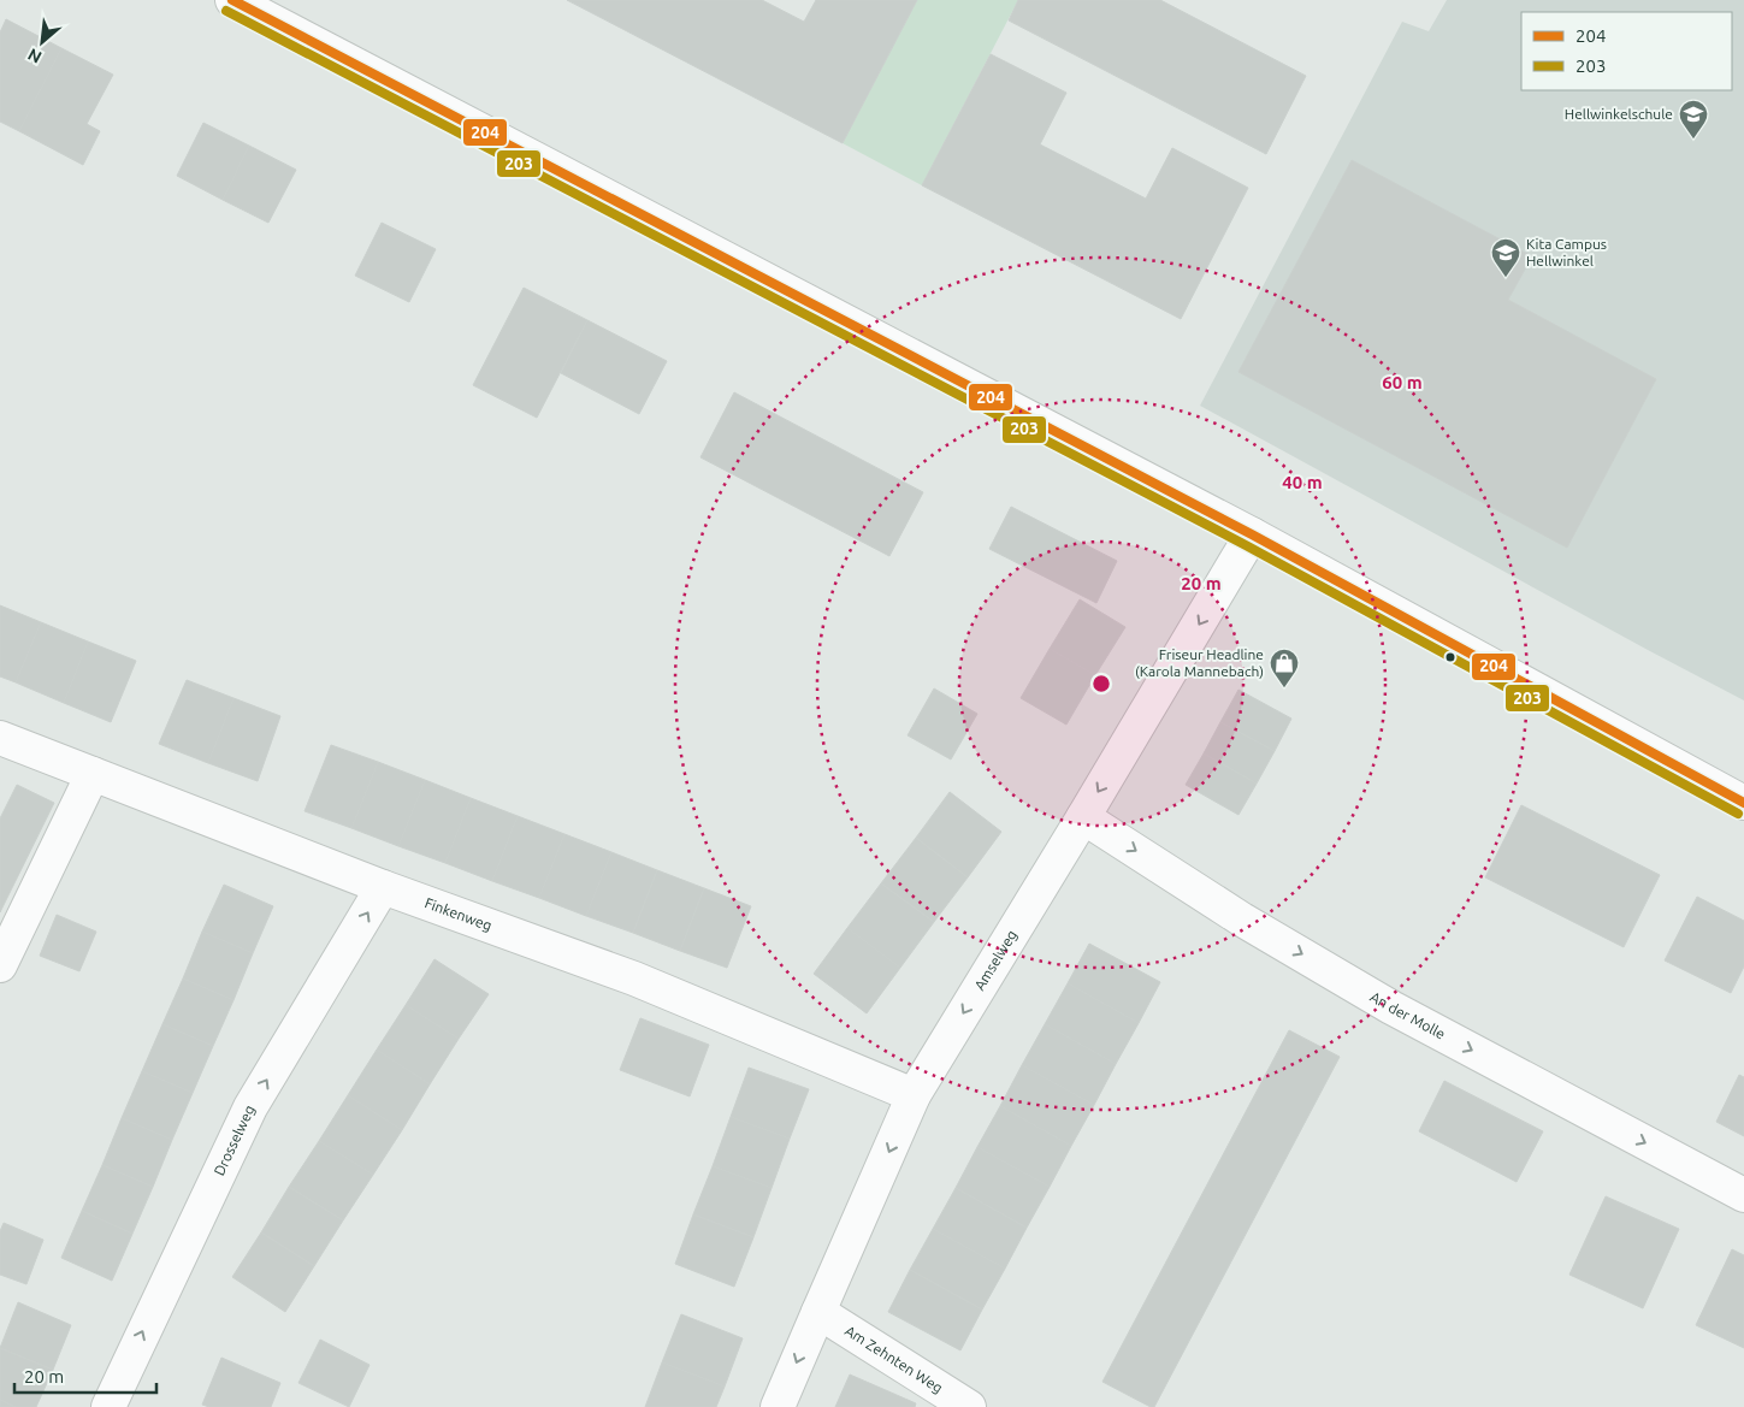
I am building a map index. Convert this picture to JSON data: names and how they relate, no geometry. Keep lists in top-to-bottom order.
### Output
{
  "streets": {
    "street": [
      "Finkenweg",
      "Amselweg",
      "An der Molle",
      "Drosselweg",
      "Am Zehnten Weg"
    ]
  },
  "crossings": [
    ["Finkenweg", "Amselweg"],
    ["Finkenweg", "Drosselweg"],
    ["Amselweg", "An der Molle"],
    ["Amselweg", "Am Zehnten Weg"]
  ],
  "one_way": ["Amselweg", "An der Molle", "Drosselweg"],
  "places": {
    "school or university": ["Hellwinkelschule", "Kita Campus Hellwinkel"],
    "shop": ["Friseur Headline (Karola Mannebach)"]
  },
  "lines": ["transit line 204", "transit line 203"],
  "legend": ["204", "203"],
  "scale_bar": "20 m",
  "north": "bottom left",
  "rings": ["60 m", "40 m", "20 m"]
}
